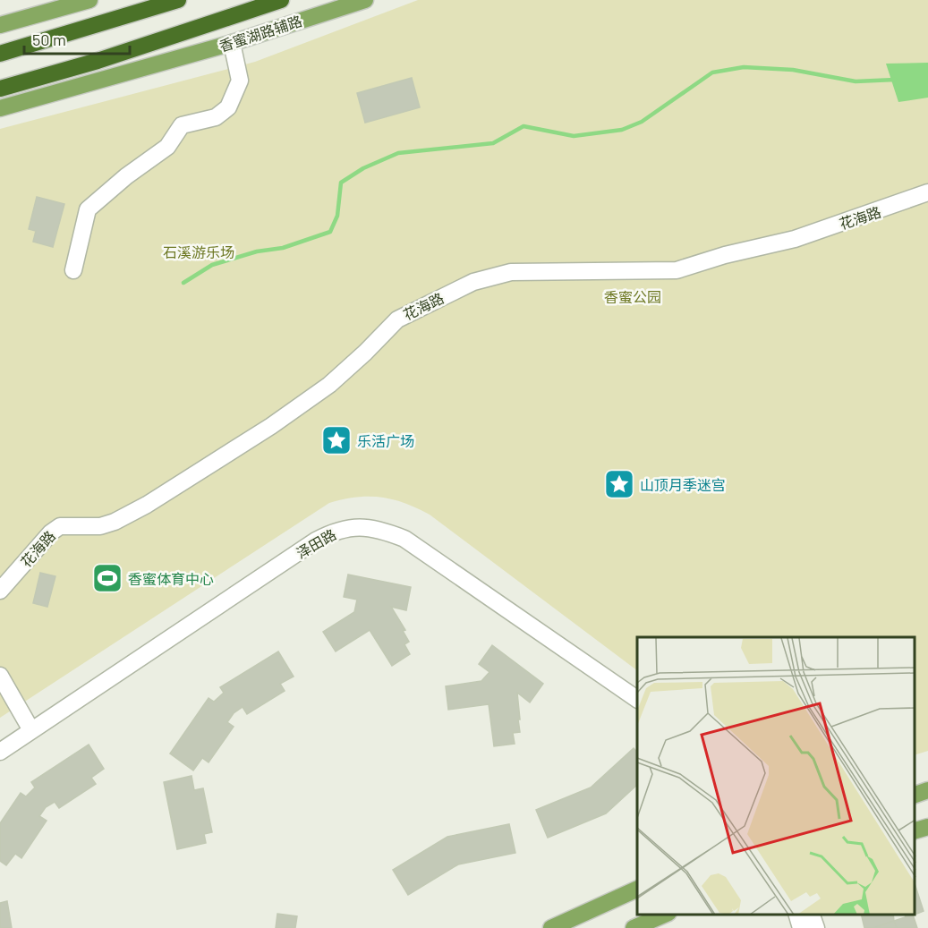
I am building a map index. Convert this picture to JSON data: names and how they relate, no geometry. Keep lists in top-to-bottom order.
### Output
{
  "streets": {
    "main road": ["香蜜湖路辅路"],
    "street": ["花海路", "泽田路"]
  },
  "parks": ["石溪游乐场", "香蜜公园"],
  "places": {
    "place": ["乐活广场", "山顶月季迷宫"],
    "sports": ["香蜜体育中心"]
  },
  "scale_bar": "50 m"
}
